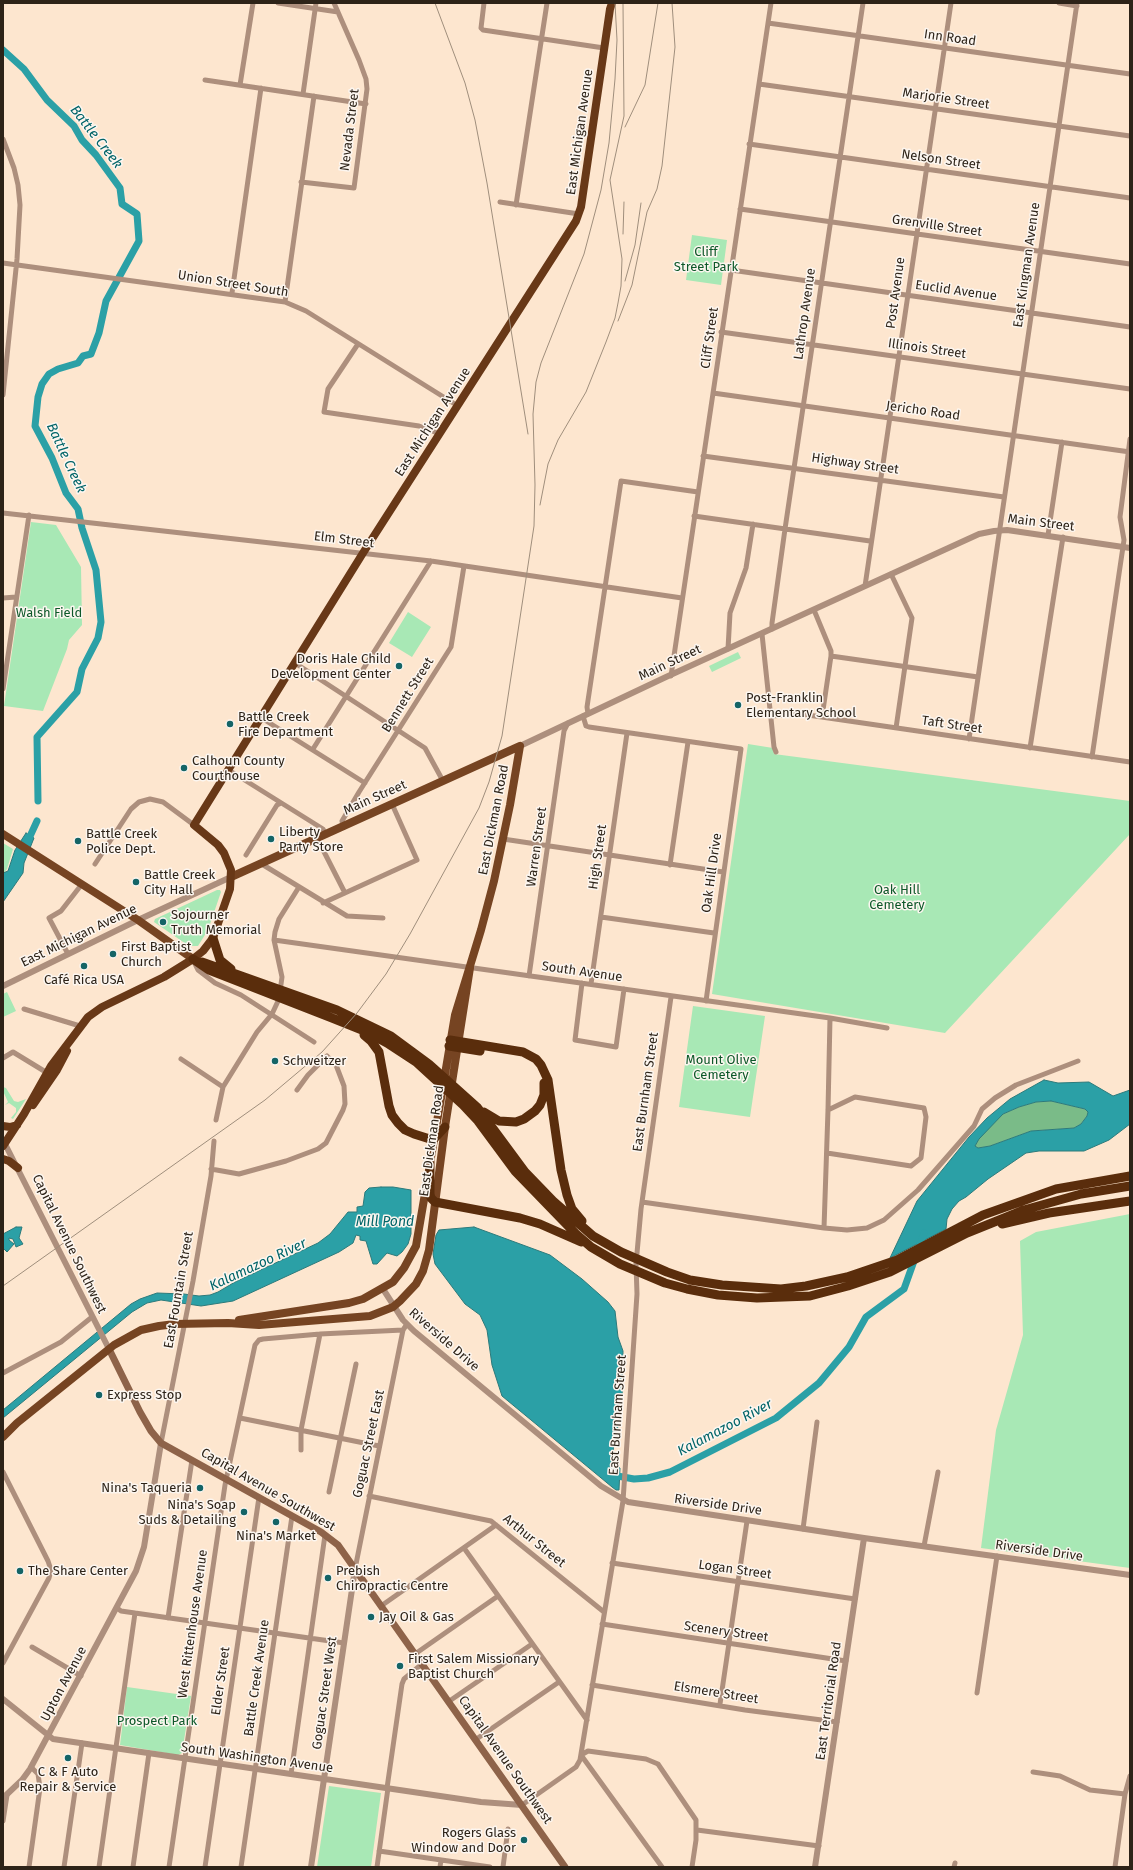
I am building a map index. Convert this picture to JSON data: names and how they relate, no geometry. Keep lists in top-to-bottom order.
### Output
{
  "streets": {
    "highway": ["East Michigan Avenue"],
    "main road": ["Main Street", "East Dickman Road", "Capital Avenue Southwest"],
    "street": [
      "Inn Road",
      "Marjorie Street",
      "Nevada Street",
      "Nelson Street",
      "Grenville Street",
      "East Kingman Avenue",
      "Union Street South",
      "Euclid Avenue",
      "Post Avenue",
      "Lathrop Avenue",
      "Cliff Street",
      "Illinois Street",
      "Jericho Road",
      "Highway Street",
      "Elm Street",
      "Bennett Street",
      "Taft Street",
      "Warren Street",
      "High Street",
      "Oak Hill Drive",
      "South Avenue",
      "East Burnham Street",
      "East Fountain Street",
      "Riverside Drive",
      "Goguac Street East",
      "Arthur Street",
      "Logan Street",
      "West Rittenhouse Avenue",
      "Scenery Street",
      "Battle Creek Avenue",
      "Elder Street",
      "Upton Avenue",
      "Goguac Street West",
      "Elsmere Street",
      "East Territorial Road",
      "South Washington Avenue"
    ]
  },
  "crossings": [
    ["Inn Road", "East Kingman Avenue"],
    ["Inn Road", "Post Avenue"],
    ["Inn Road", "Lathrop Avenue"],
    ["Inn Road", "Cliff Street"],
    ["Marjorie Street", "East Kingman Avenue"],
    ["Marjorie Street", "Post Avenue"],
    ["Marjorie Street", "Lathrop Avenue"],
    ["Marjorie Street", "Cliff Street"],
    ["East Michigan Avenue", "Union Street South"],
    ["East Michigan Avenue", "Main Street"],
    ["East Michigan Avenue", "Elm Street"],
    ["Nelson Street", "East Kingman Avenue"],
    ["Nelson Street", "Post Avenue"],
    ["Nelson Street", "Lathrop Avenue"],
    ["Nelson Street", "Cliff Street"],
    ["Grenville Street", "East Kingman Avenue"],
    ["Grenville Street", "Post Avenue"],
    ["Grenville Street", "Lathrop Avenue"],
    ["Grenville Street", "Cliff Street"],
    ["East Kingman Avenue", "Euclid Avenue"],
    ["East Kingman Avenue", "Illinois Street"],
    ["East Kingman Avenue", "Jericho Road"],
    ["East Kingman Avenue", "Highway Street"],
    ["East Kingman Avenue", "Main Street"],
    ["East Kingman Avenue", "Taft Street"],
    ["Euclid Avenue", "Post Avenue"],
    ["Euclid Avenue", "Lathrop Avenue"],
    ["Euclid Avenue", "Cliff Street"],
    ["Post Avenue", "Illinois Street"],
    ["Post Avenue", "Jericho Road"],
    ["Post Avenue", "Highway Street"],
    ["Post Avenue", "Main Street"],
    ["Lathrop Avenue", "Illinois Street"],
    ["Lathrop Avenue", "Jericho Road"],
    ["Lathrop Avenue", "Highway Street"],
    ["Lathrop Avenue", "Main Street"],
    ["Cliff Street", "Illinois Street"],
    ["Cliff Street", "Jericho Road"],
    ["Cliff Street", "Highway Street"],
    ["Cliff Street", "Main Street"],
    ["Cliff Street", "Elm Street"],
    ["Main Street", "Bennett Street"],
    ["Main Street", "East Dickman Road"],
    ["Main Street", "Warren Street"],
    ["Elm Street", "Bennett Street"],
    ["East Dickman Road", "South Avenue"],
    ["East Dickman Road", "Capital Avenue Southwest"],
    ["East Dickman Road", "East Fountain Street"],
    ["East Dickman Road", "Riverside Drive"],
    ["Warren Street", "South Avenue"],
    ["High Street", "South Avenue"],
    ["Oak Hill Drive", "South Avenue"],
    ["South Avenue", "East Burnham Street"],
    ["East Burnham Street", "Capital Avenue Southwest"],
    ["East Burnham Street", "Riverside Drive"],
    ["East Burnham Street", "Arthur Street"],
    ["East Burnham Street", "Logan Street"],
    ["East Burnham Street", "Scenery Street"],
    ["East Burnham Street", "Elsmere Street"],
    ["East Burnham Street", "South Washington Avenue"],
    ["Capital Avenue Southwest", "East Fountain Street"],
    ["Capital Avenue Southwest", "Goguac Street East"],
    ["Capital Avenue Southwest", "West Rittenhouse Avenue"],
    ["Capital Avenue Southwest", "Battle Creek Avenue"],
    ["Capital Avenue Southwest", "Elder Street"],
    ["Capital Avenue Southwest", "Upton Avenue"],
    ["Capital Avenue Southwest", "Goguac Street West"],
    ["Capital Avenue Southwest", "South Washington Avenue"],
    ["East Fountain Street", "Upton Avenue"],
    ["Riverside Drive", "Goguac Street East"],
    ["Riverside Drive", "West Rittenhouse Avenue"],
    ["Riverside Drive", "East Territorial Road"],
    ["Goguac Street East", "Arthur Street"],
    ["Goguac Street East", "Goguac Street West"],
    ["Logan Street", "East Territorial Road"],
    ["West Rittenhouse Avenue", "South Washington Avenue"],
    ["Scenery Street", "East Territorial Road"],
    ["Battle Creek Avenue", "South Washington Avenue"],
    ["Elder Street", "South Washington Avenue"],
    ["Upton Avenue", "South Washington Avenue"],
    ["Goguac Street West", "South Washington Avenue"],
    ["Elsmere Street", "East Territorial Road"]
  ],
  "water": ["Battle Creek", "Mill Pond", "Kalamazoo River"],
  "parks": [
    "Cliff Street Park",
    "Walsh Field",
    "Oak Hill Cemetery",
    "Mount Olive Cemetery",
    "Prospect Park"
  ],
  "places": [
    "Doris Hale Child Development Center",
    "Post-Franklin Elementary School",
    "Battle Creek Fire Department",
    "Calhoun County Courthouse",
    "Liberty Party Store",
    "Battle Creek Police Dept.",
    "Battle Creek City Hall",
    "Sojourner Truth Memorial",
    "First Baptist Church",
    "Café Rica USA",
    "Schweitzer",
    "Express Stop",
    "Nina's Taqueria",
    "Nina's Soap Suds & Detailing",
    "Nina's Market",
    "The Share Center",
    "Prebish Chiropractic Centre",
    "Jay Oil & Gas",
    "First Salem Missionary Baptist Church",
    "C & F Auto Repair & Service",
    "Rogers Glass Window and Door"
  ]
}
